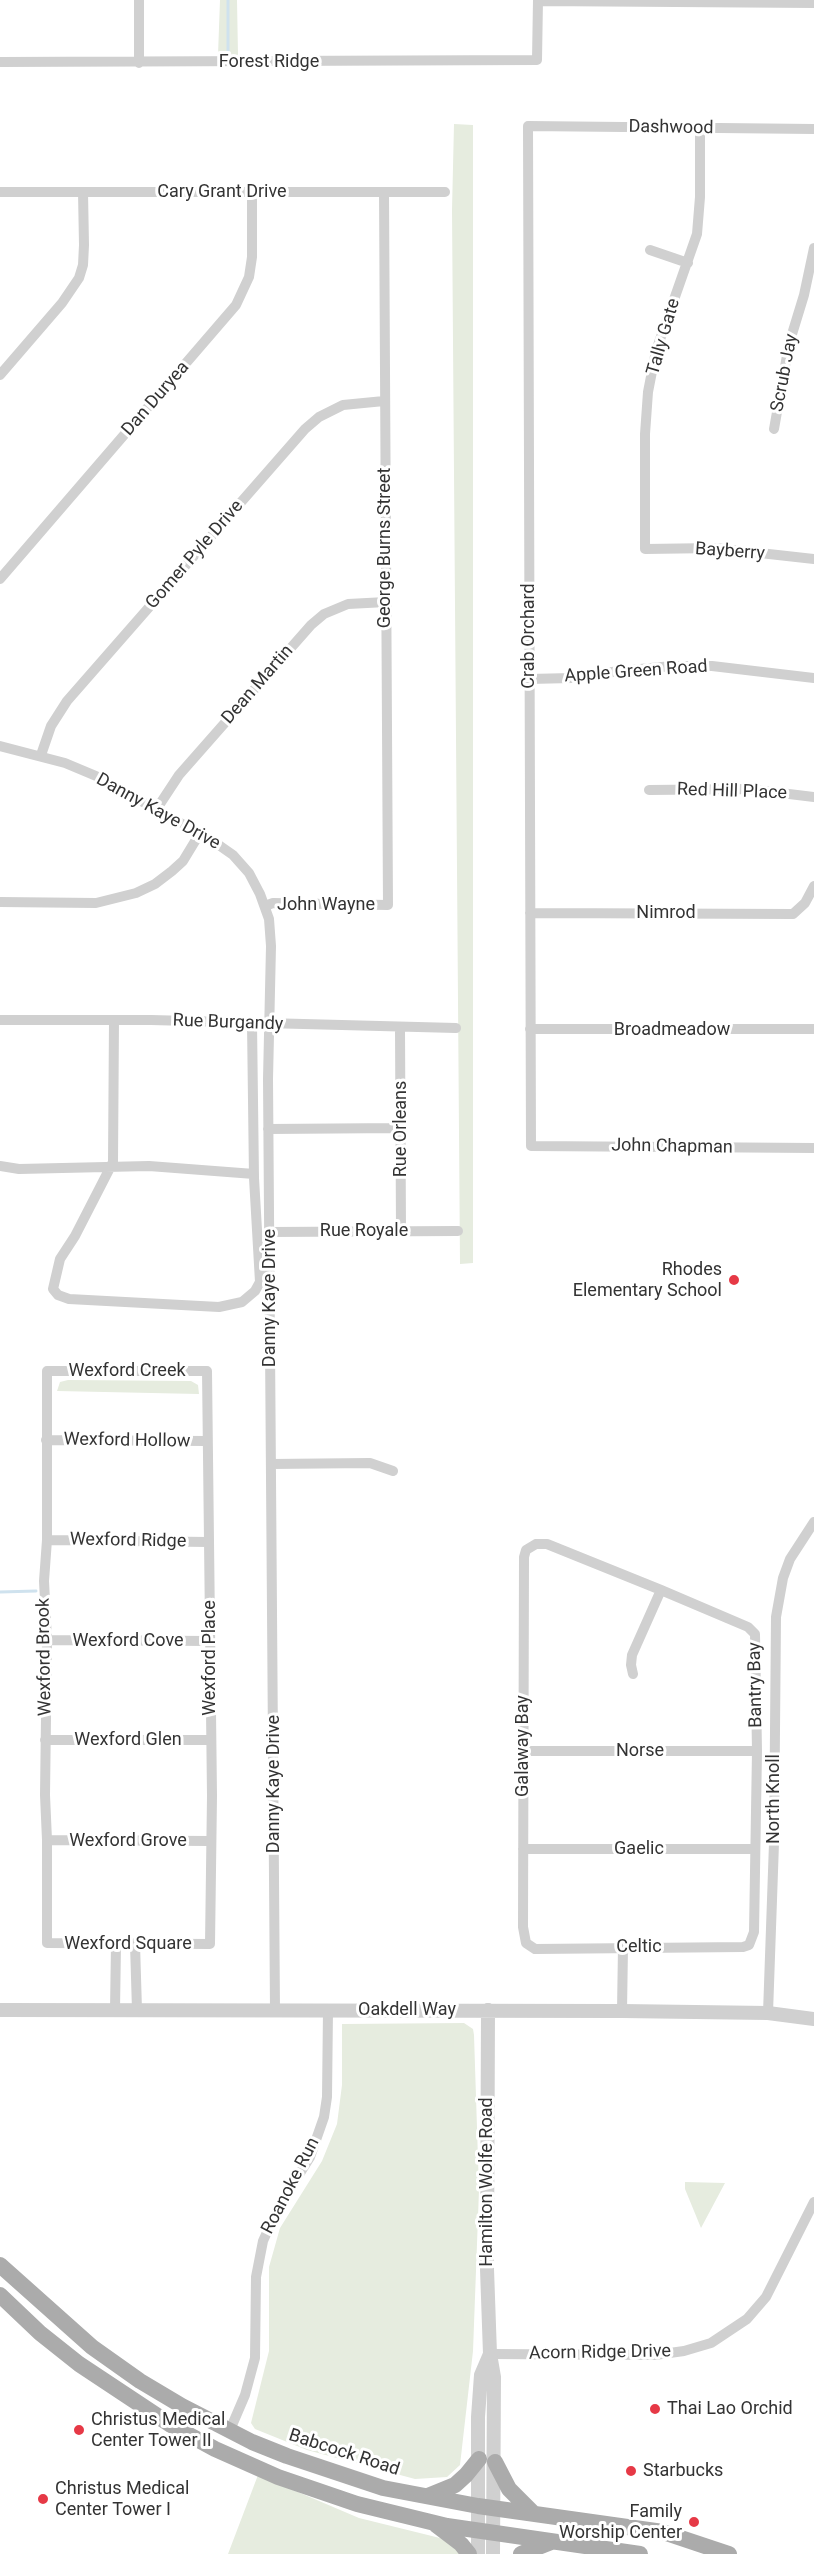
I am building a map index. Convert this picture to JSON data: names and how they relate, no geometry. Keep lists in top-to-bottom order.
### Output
{
  "streets": {
    "main road": ["Babcock Road"],
    "street": [
      "Forest Ridge",
      "Dashwood",
      "Cary Grant Drive",
      "Tally Gate",
      "Scrub Jay",
      "Dan Duryea",
      "George Burns Street",
      "Bayberry",
      "Gomer Pyle Drive",
      "Crab Orchard",
      "Apple Green Road",
      "Dean Martin",
      "Red Hill Place",
      "Danny Kaye Drive",
      "John Wayne",
      "Nimrod",
      "Rue Burgandy",
      "Broadmeadow",
      "Rue Orleans",
      "John Chapman",
      "Rue Royale",
      "Wexford Creek",
      "Wexford Hollow",
      "Wexford Ridge",
      "Wexford Cove",
      "Wexford Brook",
      "Wexford Place",
      "Bantry Bay",
      "Wexford Glen",
      "Galaway Bay",
      "Norse",
      "North Knoll",
      "Wexford Grove",
      "Gaelic",
      "Wexford Square",
      "Celtic",
      "Oakdell Way",
      "Hamilton Wolfe Road",
      "Roanoke Run",
      "Acorn Ridge Drive"
    ]
  },
  "crossings": [
    ["Dashwood", "Tally Gate"],
    ["Dashwood", "Crab Orchard"],
    ["Cary Grant Drive", "Dan Duryea"],
    ["Cary Grant Drive", "George Burns Street"],
    ["Tally Gate", "Bayberry"],
    ["George Burns Street", "Gomer Pyle Drive"],
    ["George Burns Street", "Dean Martin"],
    ["George Burns Street", "John Wayne"],
    ["Gomer Pyle Drive", "Danny Kaye Drive"],
    ["Crab Orchard", "Apple Green Road"],
    ["Crab Orchard", "Nimrod"],
    ["Crab Orchard", "Broadmeadow"],
    ["Crab Orchard", "John Chapman"],
    ["Dean Martin", "Danny Kaye Drive"],
    ["Danny Kaye Drive", "John Wayne"],
    ["Danny Kaye Drive", "Rue Burgandy"],
    ["Danny Kaye Drive", "Rue Royale"],
    ["Danny Kaye Drive", "Oakdell Way"],
    ["Rue Burgandy", "Rue Orleans"],
    ["Rue Orleans", "Rue Royale"],
    ["Wexford Creek", "Wexford Brook"],
    ["Wexford Creek", "Wexford Place"],
    ["Wexford Hollow", "Wexford Brook"],
    ["Wexford Hollow", "Wexford Place"],
    ["Wexford Ridge", "Wexford Brook"],
    ["Wexford Ridge", "Wexford Place"],
    ["Wexford Cove", "Wexford Brook"],
    ["Wexford Cove", "Wexford Place"],
    ["Wexford Brook", "Wexford Glen"],
    ["Wexford Brook", "Wexford Grove"],
    ["Wexford Brook", "Wexford Square"],
    ["Wexford Place", "Wexford Glen"],
    ["Wexford Place", "Wexford Grove"],
    ["Wexford Place", "Wexford Square"],
    ["Bantry Bay", "Galaway Bay"],
    ["Bantry Bay", "Norse"],
    ["Bantry Bay", "Gaelic"],
    ["Bantry Bay", "Celtic"],
    ["Galaway Bay", "Norse"],
    ["Galaway Bay", "Gaelic"],
    ["Galaway Bay", "Celtic"],
    ["North Knoll", "Oakdell Way"],
    ["Oakdell Way", "Hamilton Wolfe Road"],
    ["Oakdell Way", "Roanoke Run"],
    ["Hamilton Wolfe Road", "Acorn Ridge Drive"],
    ["Hamilton Wolfe Road", "Babcock Road"],
    ["Roanoke Run", "Babcock Road"]
  ],
  "places": [
    "Rhodes Elementary School",
    "Thai Lao Orchid",
    "Christus Medical Center Tower II",
    "Starbucks",
    "Christus Medical Center Tower I",
    "Family Worship Center"
  ]
}
